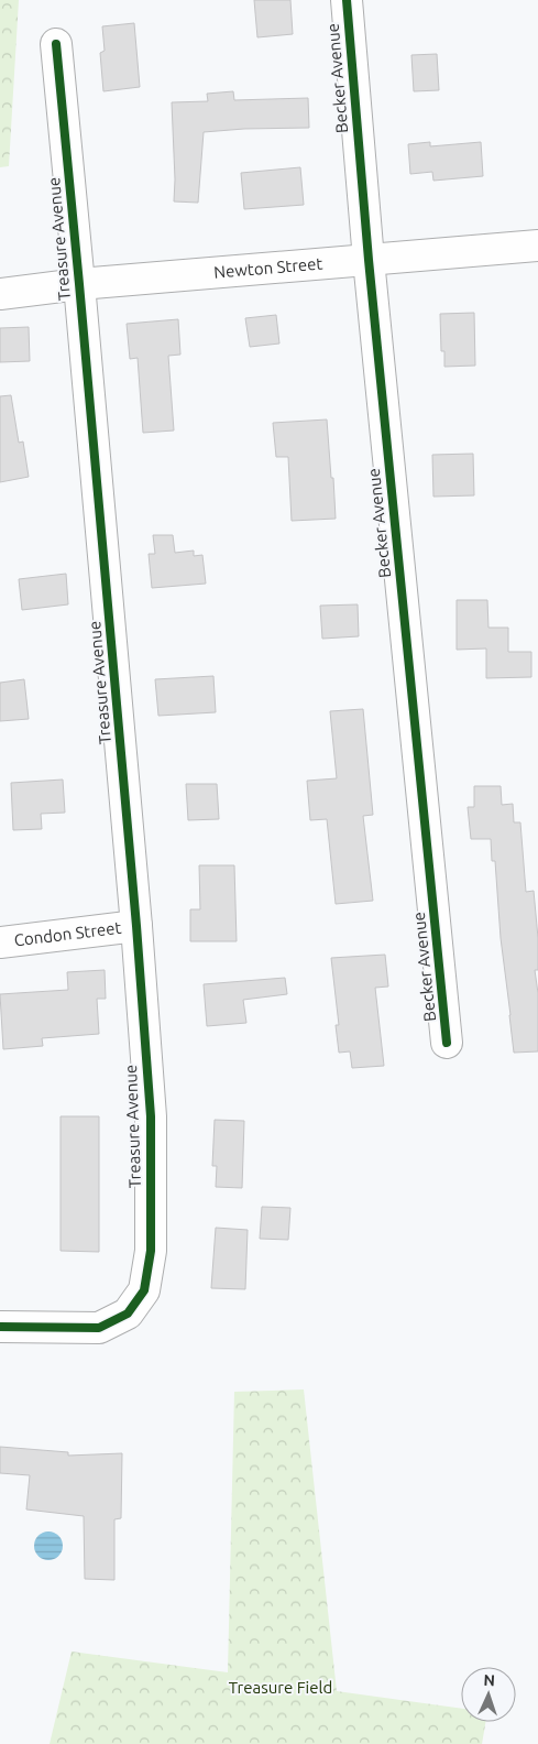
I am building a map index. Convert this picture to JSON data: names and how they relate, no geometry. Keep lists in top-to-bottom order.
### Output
{
  "streets": {
    "street": [
      "Becker Avenue",
      "Treasure Avenue",
      "Newton Street",
      "Condon Street"
    ]
  },
  "crossings": [
    ["Becker Avenue", "Newton Street"],
    ["Treasure Avenue", "Newton Street"],
    ["Treasure Avenue", "Condon Street"]
  ],
  "parks": ["Treasure Field"],
  "north": "top"
}
